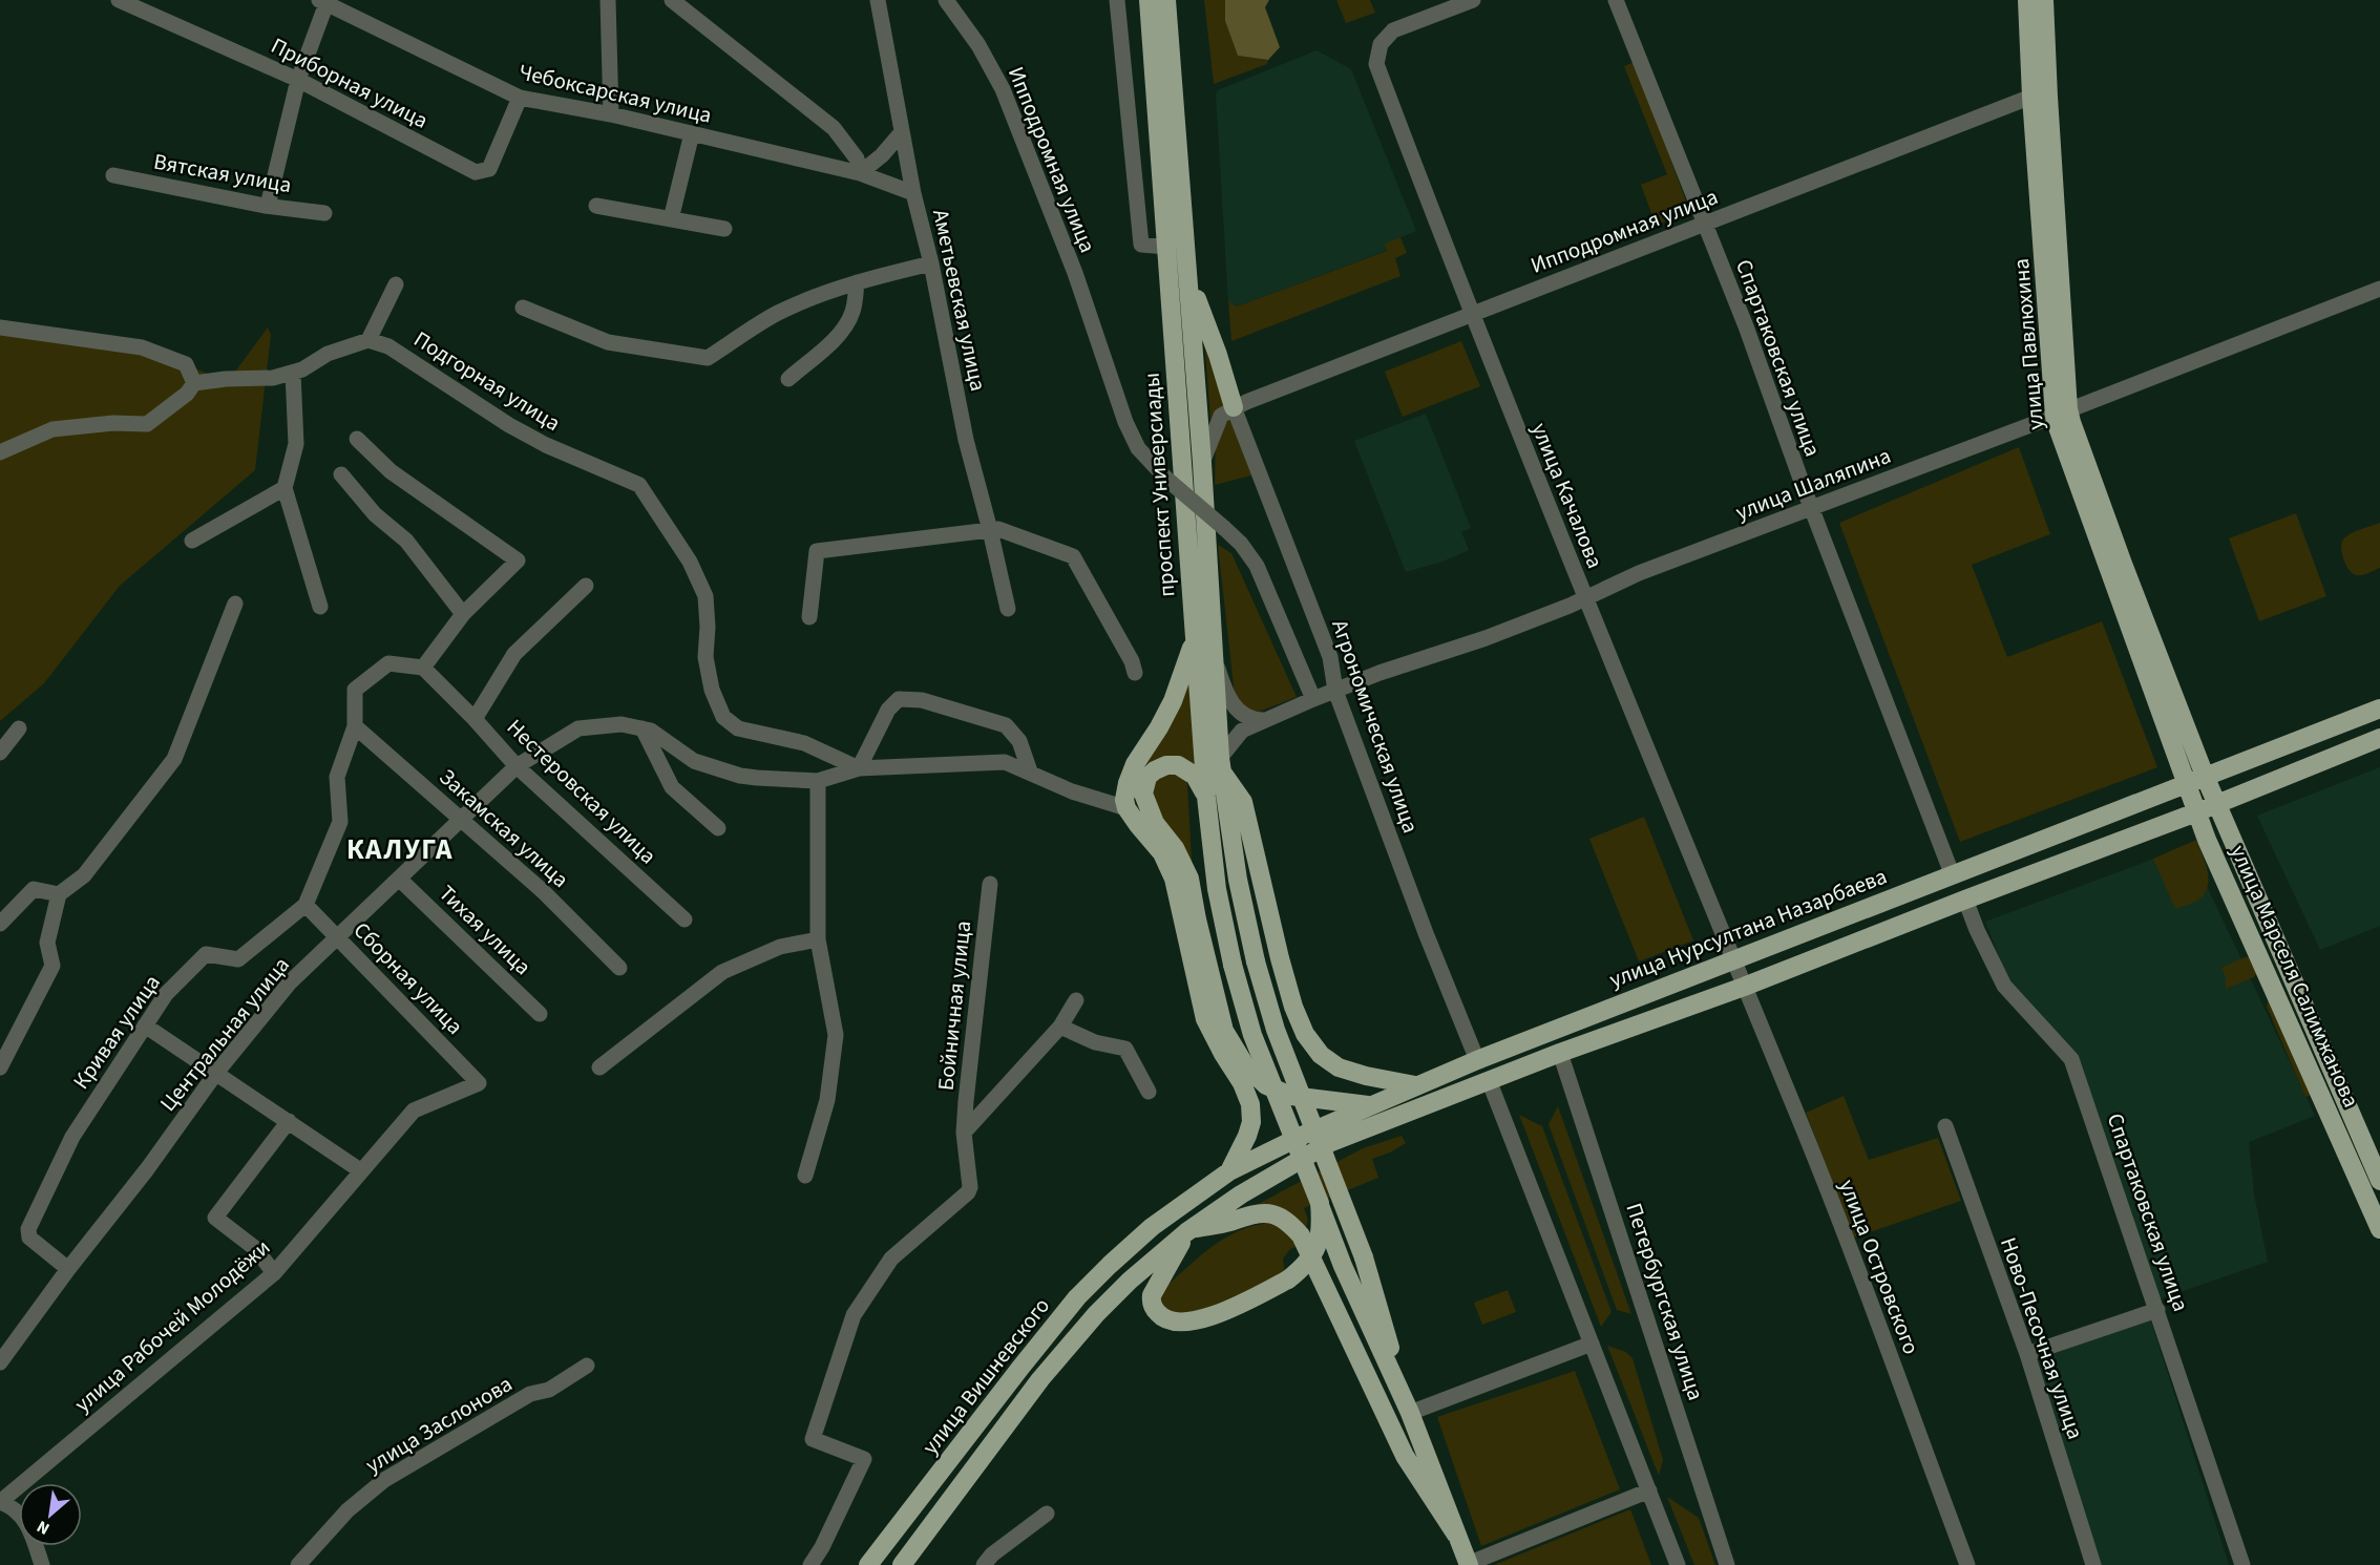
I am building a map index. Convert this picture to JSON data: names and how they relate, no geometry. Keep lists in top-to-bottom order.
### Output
{
  "streets": {
    "main road": [
      "улица Павлюхина",
      "проспект Универсиады",
      "улица Нурсултана Назарбаева",
      "улица Марселя Салимжанова",
      "улица Вишневского"
    ],
    "street": [
      "Приборная улица",
      "Чебоксарская улица",
      "Ипподромная улица",
      "Вятская улица",
      "Аметьевская улица",
      "Спартаковская улица",
      "Подгорная улица",
      "улица Шаляпина",
      "улица Качалова",
      "Агрономическая улица",
      "Нестеровская улица",
      "Закамская улица",
      "Тихая улица",
      "Сборная улица",
      "Бойничная улица",
      "Кривая улица",
      "Центральная улица",
      "улица Островского",
      "Петербургская улица",
      "улица Рабочей Молодёжи",
      "Ново-Песочная улица",
      "улица Заслонова"
    ]
  },
  "crossings": [
    ["Приборная улица", "Чебоксарская улица"],
    ["Чебоксарская улица", "Аметьевская улица"],
    ["Ипподромная улица", "улица Павлюхина"],
    ["Ипподромная улица", "Спартаковская улица"],
    ["Ипподромная улица", "улица Шаляпина"],
    ["Ипподромная улица", "улица Качалова"],
    ["Ипподромная улица", "Агрономическая улица"],
    ["улица Павлюхина", "улица Шаляпина"],
    ["улица Павлюхина", "улица Нурсултана Назарбаева"],
    ["улица Павлюхина", "улица Марселя Салимжанова"],
    ["Спартаковская улица", "улица Шаляпина"],
    ["Спартаковская улица", "улица Нурсултана Назарбаева"],
    ["Подгорная улица", "Центральная улица"],
    ["улица Шаляпина", "проспект Универсиады"],
    ["улица Шаляпина", "улица Качалова"],
    ["улица Шаляпина", "Агрономическая улица"],
    ["улица Качалова", "улица Нурсултана Назарбаева"],
    ["улица Качалова", "улица Островского"],
    ["Агрономическая улица", "улица Нурсултана Назарбаева"],
    ["Нестеровская улица", "Кривая улица"],
    ["Нестеровская улица", "Центральная улица"],
    ["Закамская улица", "Кривая улица"],
    ["Закамская улица", "Центральная улица"],
    ["улица Нурсултана Назарбаева", "улица Вишневского"],
    ["Тихая улица", "Центральная улица"],
    ["Сборная улица", "Кривая улица"],
    ["Сборная улица", "Центральная улица"],
    ["Сборная улица", "улица Рабочей Молодёжи"],
    ["Кривая улица", "Центральная улица"]
  ],
  "districts": ["КАЛУГА"],
  "north": "bottom left"
}
